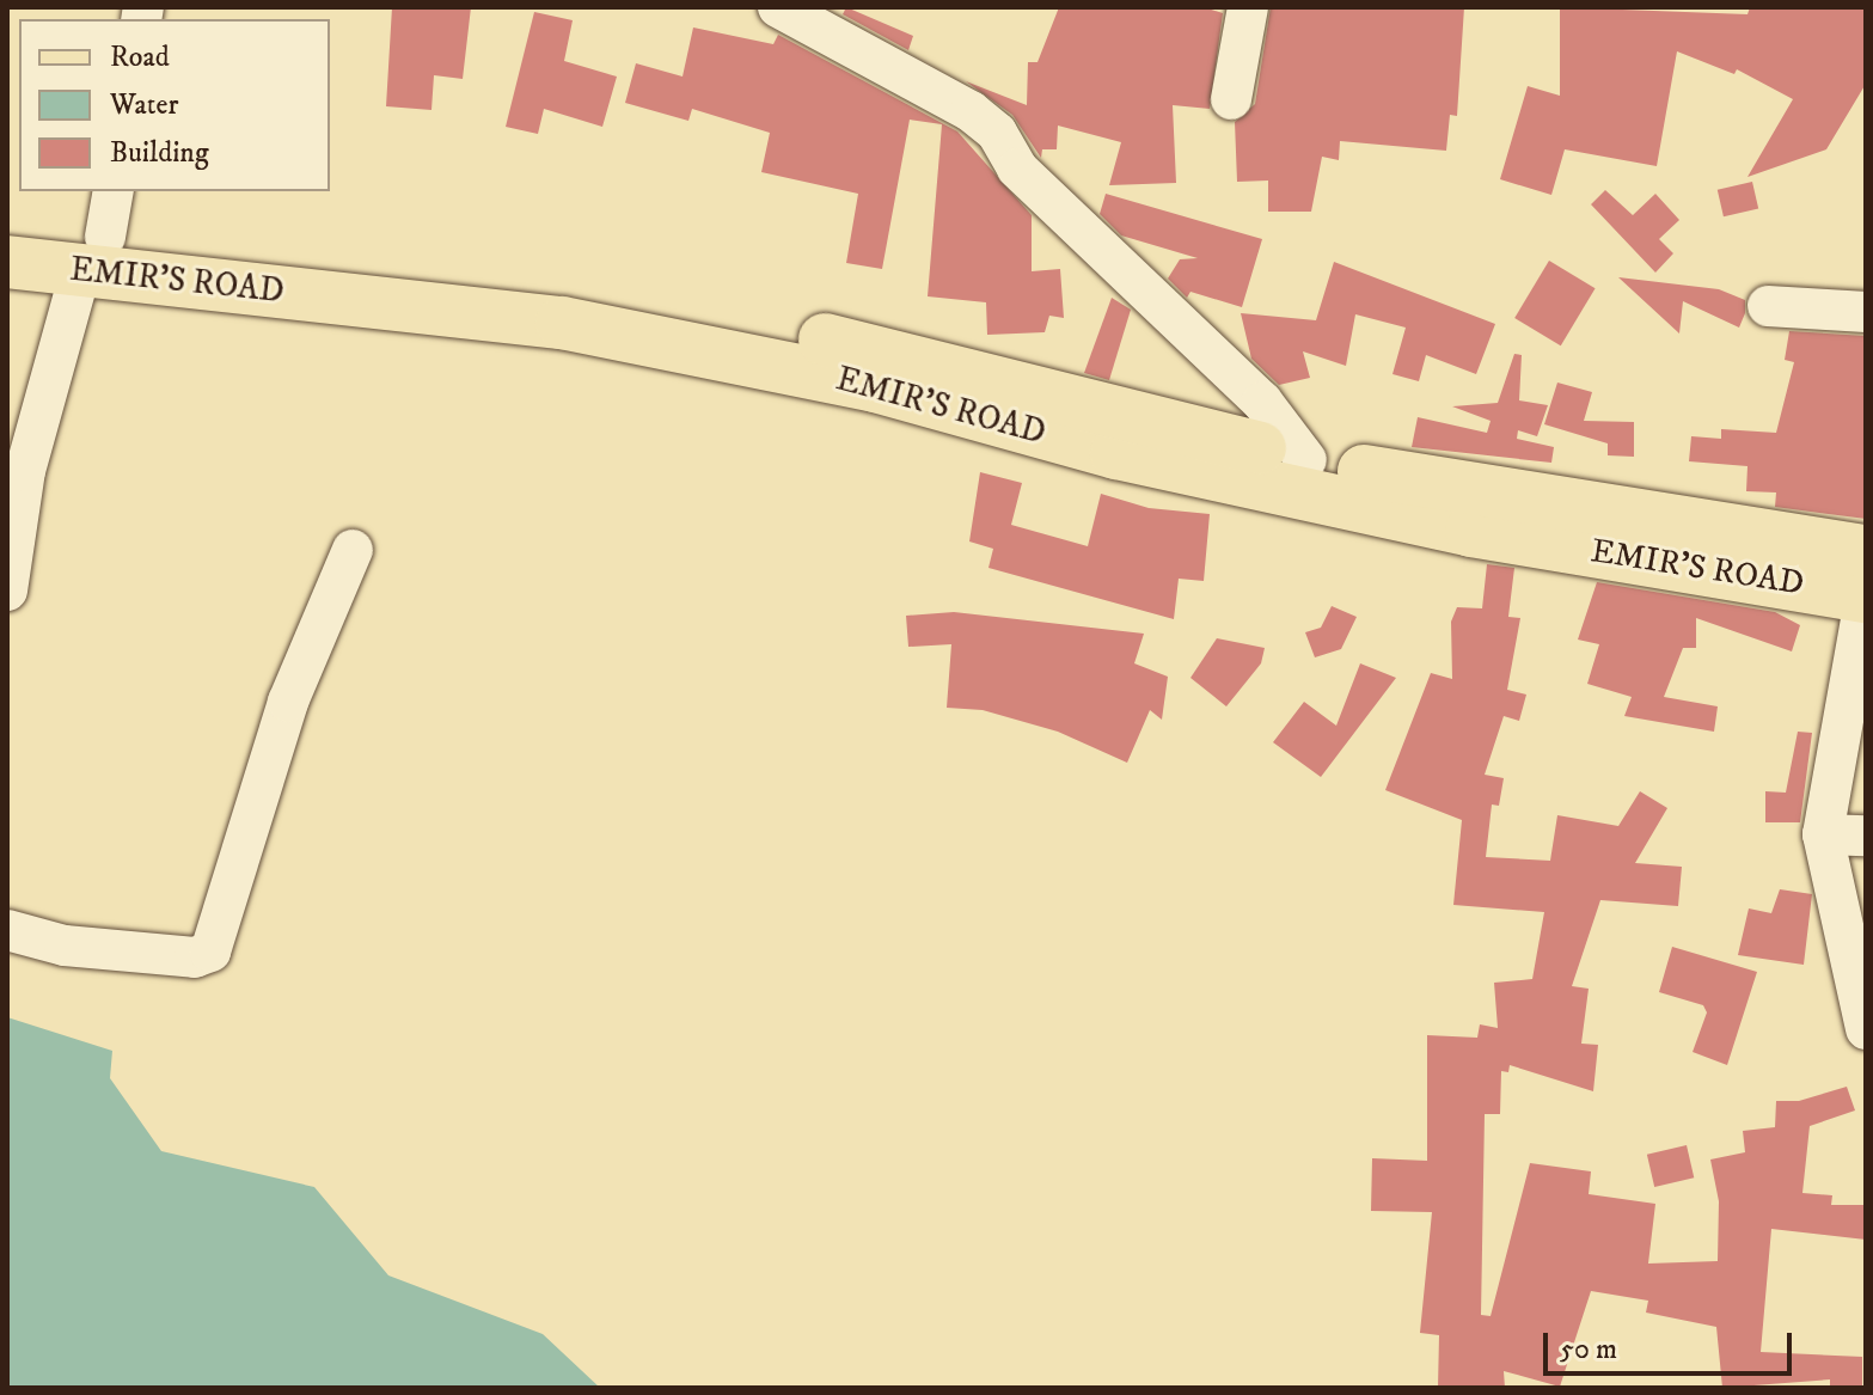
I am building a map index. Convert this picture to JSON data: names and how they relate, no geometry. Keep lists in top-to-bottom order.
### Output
{
  "streets": {
    "main road": ["EMIR'S ROAD"]
  },
  "legend": ["Road", "Water", "Building"],
  "scale_bar": "50 m"
}
